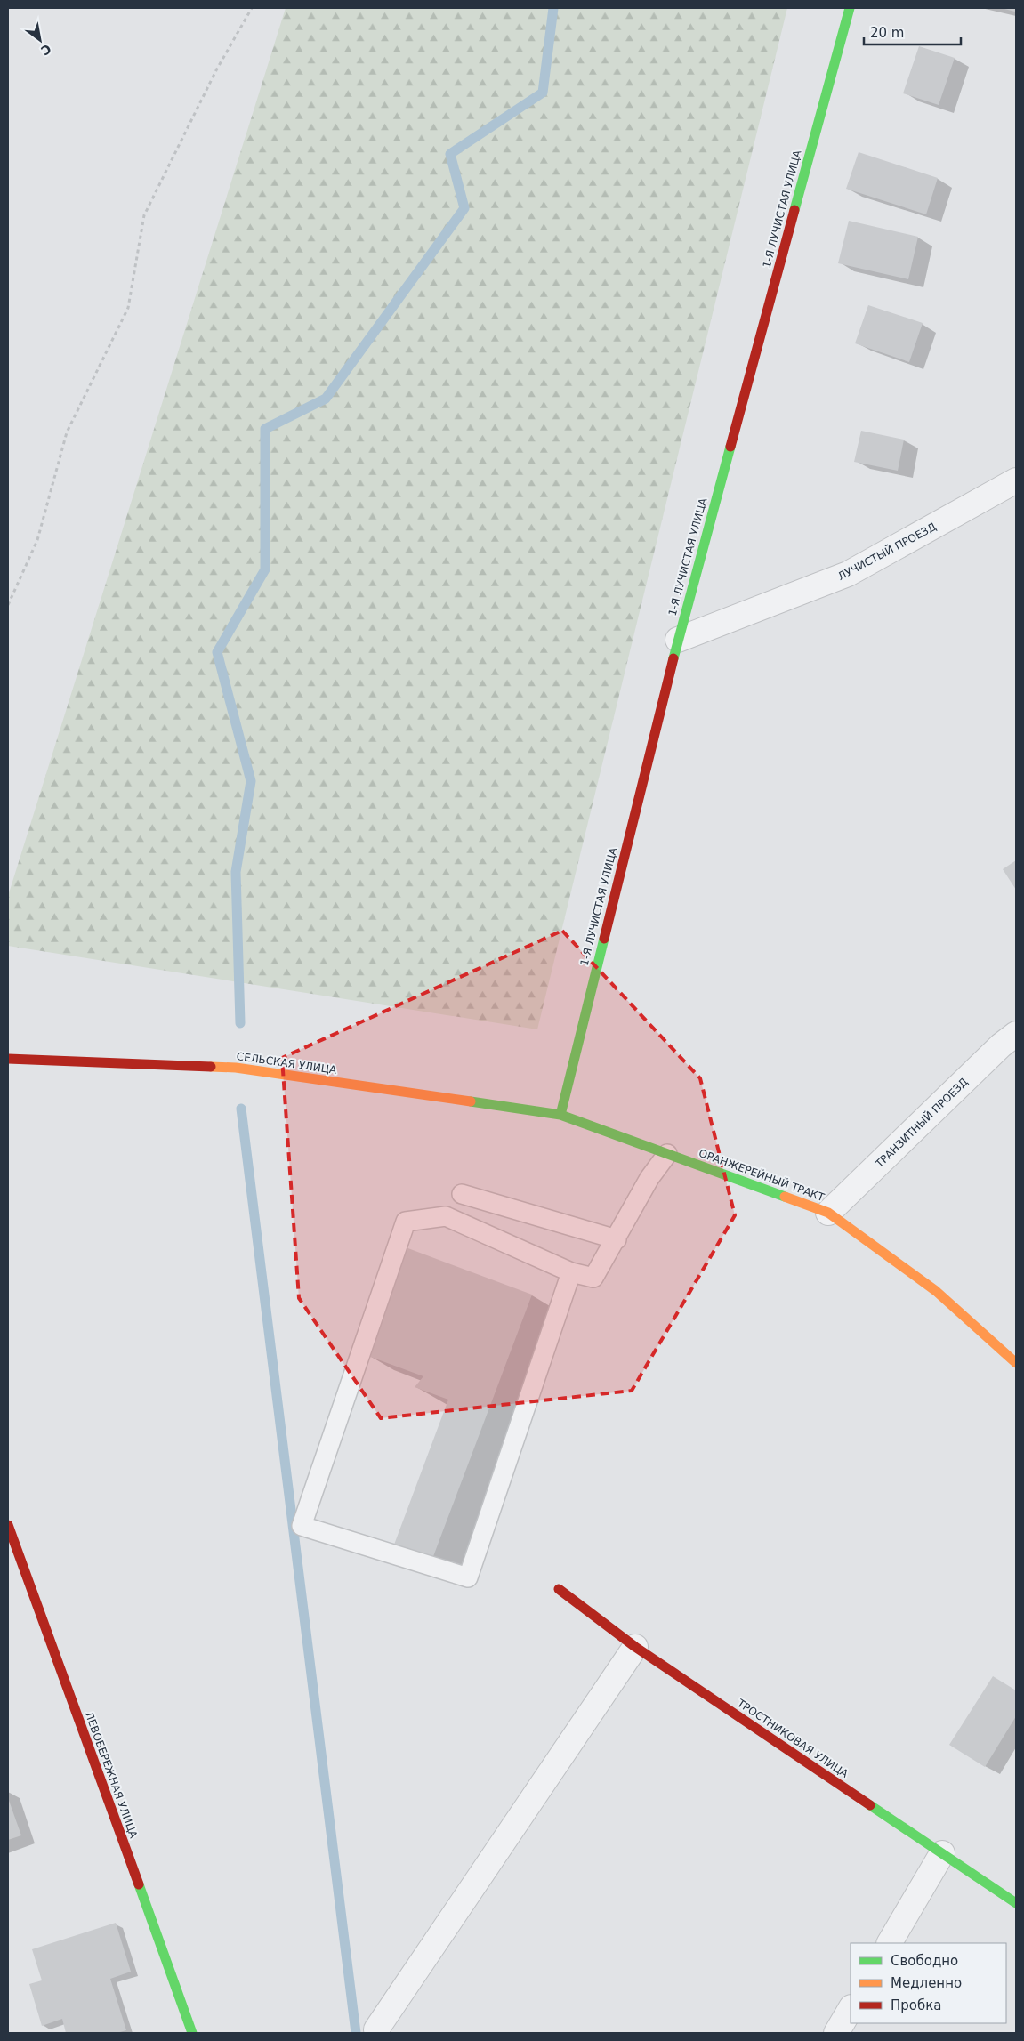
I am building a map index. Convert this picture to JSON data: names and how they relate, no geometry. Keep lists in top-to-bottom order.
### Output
{
  "streets": {
    "street": [
      "1-Я ЛУЧИСТАЯ УЛИЦА",
      "ЛУЧИСТЫЙ ПРОЕЗД",
      "СЕЛЬСКАЯ УЛИЦА",
      "ТРАНЗИТНЫЙ ПРОЕЗД",
      "ОРАНЖЕРЕЙНЫЙ ТРАКТ",
      "ТРОСТНИКОВАЯ УЛИЦА",
      "ЛЕВОБЕРЕЖНАЯ УЛИЦА"
    ]
  },
  "crossings": [
    ["1-Я ЛУЧИСТАЯ УЛИЦА", "ЛУЧИСТЫЙ ПРОЕЗД"],
    ["1-Я ЛУЧИСТАЯ УЛИЦА", "СЕЛЬСКАЯ УЛИЦА"],
    ["1-Я ЛУЧИСТАЯ УЛИЦА", "ОРАНЖЕРЕЙНЫЙ ТРАКТ"],
    ["СЕЛЬСКАЯ УЛИЦА", "ОРАНЖЕРЕЙНЫЙ ТРАКТ"],
    ["ТРАНЗИТНЫЙ ПРОЕЗД", "ОРАНЖЕРЕЙНЫЙ ТРАКТ"]
  ],
  "legend": ["Свободно", "Медленно", "Пробка"],
  "scale_bar": "20 m",
  "north": "bottom right"
}
